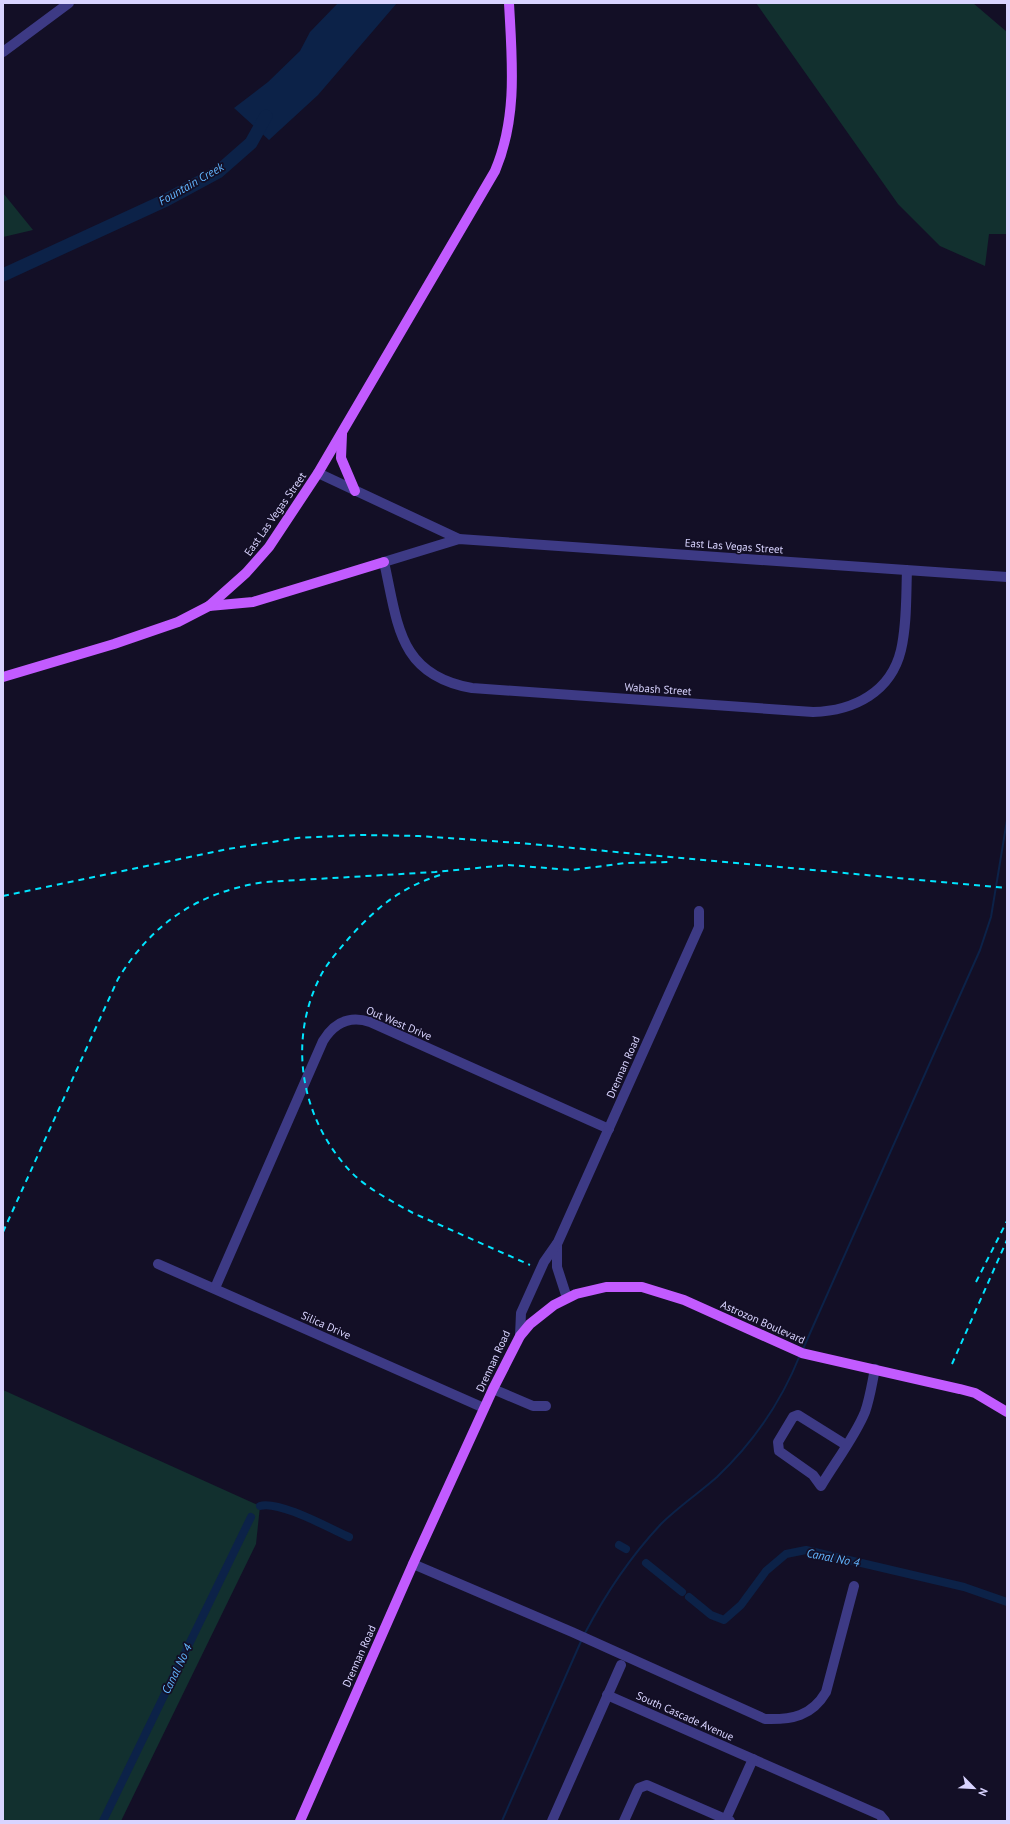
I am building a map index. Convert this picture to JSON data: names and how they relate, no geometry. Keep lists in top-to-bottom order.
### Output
{
  "streets": {
    "main road": ["East Las Vegas Street", "Drennan Road", "Astrozon Boulevard"],
    "street": [
      "Wabash Street",
      "Out West Drive",
      "Silica Drive",
      "South Cascade Avenue"
    ]
  },
  "crossings": [
    ["East Las Vegas Street", "Wabash Street"],
    ["Out West Drive", "Drennan Road"],
    ["Out West Drive", "Silica Drive"],
    ["Drennan Road", "Astrozon Boulevard"],
    ["Drennan Road", "Silica Drive"]
  ],
  "water": ["Fountain Creek", "Canal No 4"],
  "north": "bottom right"
}
